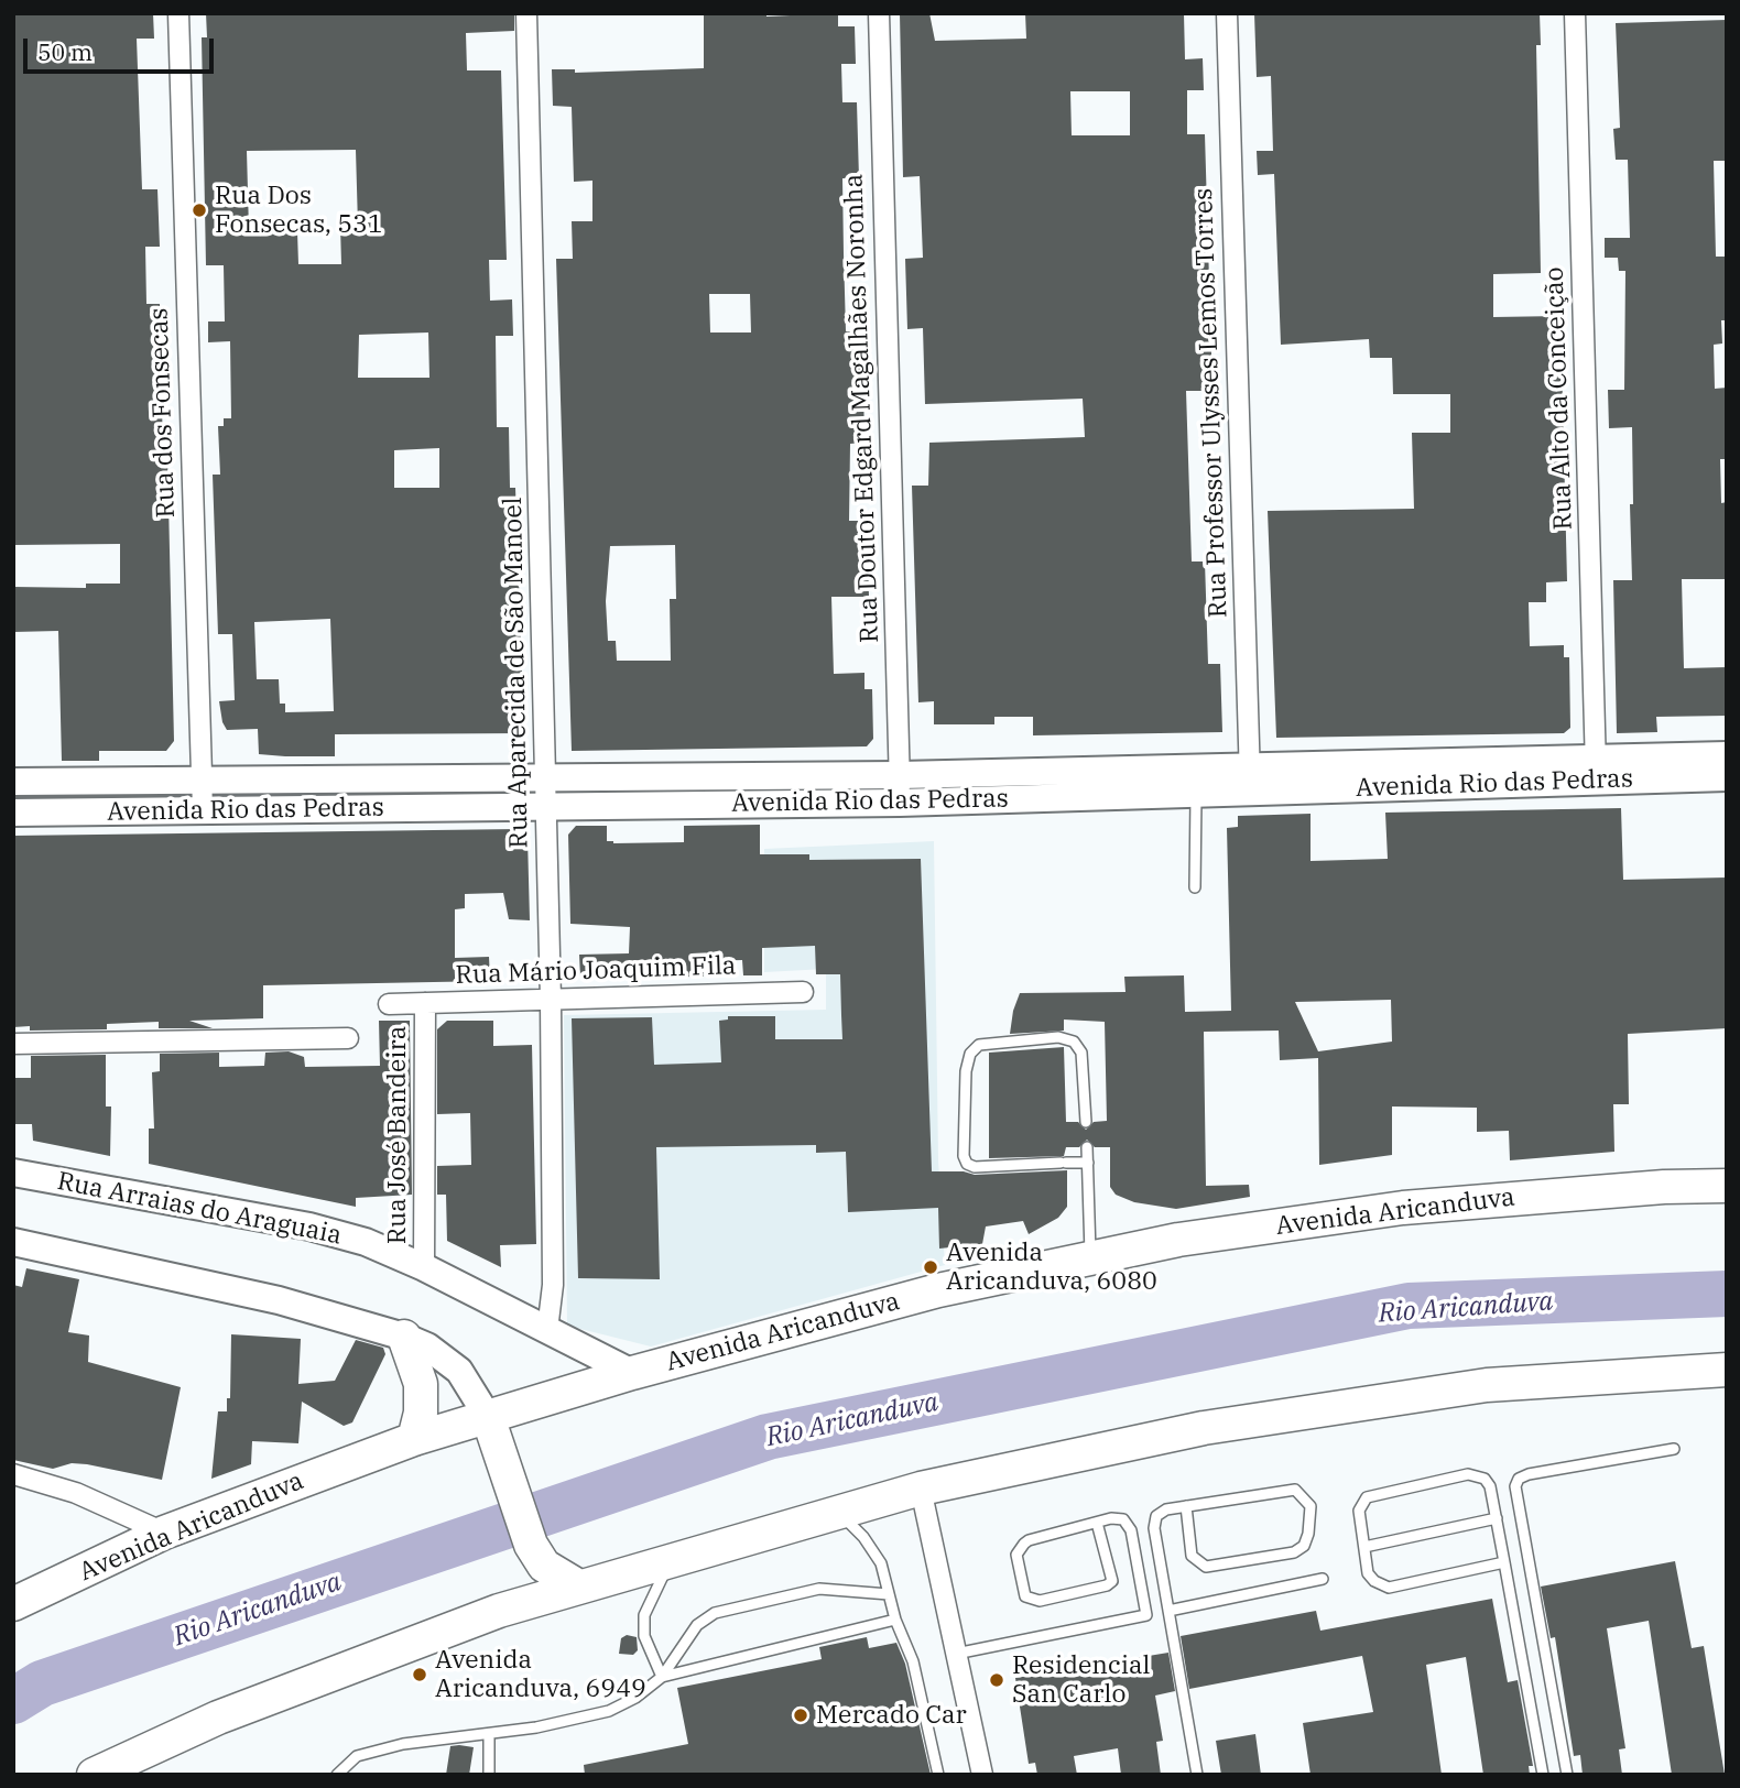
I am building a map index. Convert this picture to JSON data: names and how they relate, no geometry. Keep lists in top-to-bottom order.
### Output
{
  "streets": {
    "highway": ["Avenida Aricanduva"],
    "main road": ["Avenida Rio das Pedras", "Rua Arraias do Araguaia"],
    "street": [
      "Rua Alto da Conceição",
      "Rua Professor Ulysses Lemos Torres",
      "Rua Doutor Edgard Magalhães Noronha",
      "Rua dos Fonsecas",
      "Rua Aparecida de São Manoel",
      "Rua Mário Joaquim Fila",
      "Rua José Bandeira"
    ]
  },
  "crossings": [
    ["Rua Alto da Conceição", "Avenida Rio das Pedras"],
    ["Rua Professor Ulysses Lemos Torres", "Avenida Rio das Pedras"],
    ["Rua Doutor Edgard Magalhães Noronha", "Avenida Rio das Pedras"],
    ["Rua dos Fonsecas", "Avenida Rio das Pedras"],
    ["Rua Aparecida de São Manoel", "Avenida Rio das Pedras"],
    ["Rua Aparecida de São Manoel", "Rua Mário Joaquim Fila"],
    ["Rua Aparecida de São Manoel", "Rua Arraias do Araguaia"],
    ["Rua Mário Joaquim Fila", "Rua José Bandeira"],
    ["Rua José Bandeira", "Rua Arraias do Araguaia"],
    ["Rua Arraias do Araguaia", "Avenida Aricanduva"]
  ],
  "water": ["Rio Aricanduva"],
  "places": [
    "Rua Dos Fonsecas, 531",
    "Avenida Aricanduva, 6080",
    "Avenida Aricanduva, 6949",
    "Residencial San Carlo",
    "Mercado Car"
  ],
  "scale_bar": "50 m"
}
